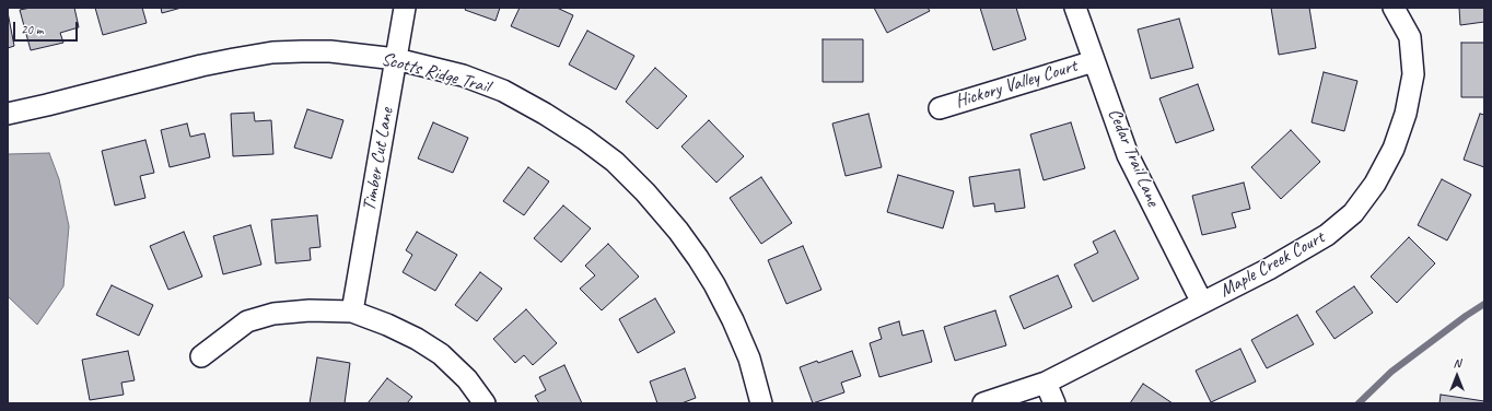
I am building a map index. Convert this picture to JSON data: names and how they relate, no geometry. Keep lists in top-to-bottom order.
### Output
{
  "streets": {
    "street": [
      "Scotts Ridge Trail",
      "Hickory Valley Court",
      "Cedar Trail Lane",
      "Timber Cut Lane",
      "Maple Creek Court"
    ]
  },
  "crossings": [
    ["Scotts Ridge Trail", "Timber Cut Lane"],
    ["Hickory Valley Court", "Cedar Trail Lane"],
    ["Cedar Trail Lane", "Maple Creek Court"]
  ],
  "scale_bar": "20 m",
  "north": "top"
}
